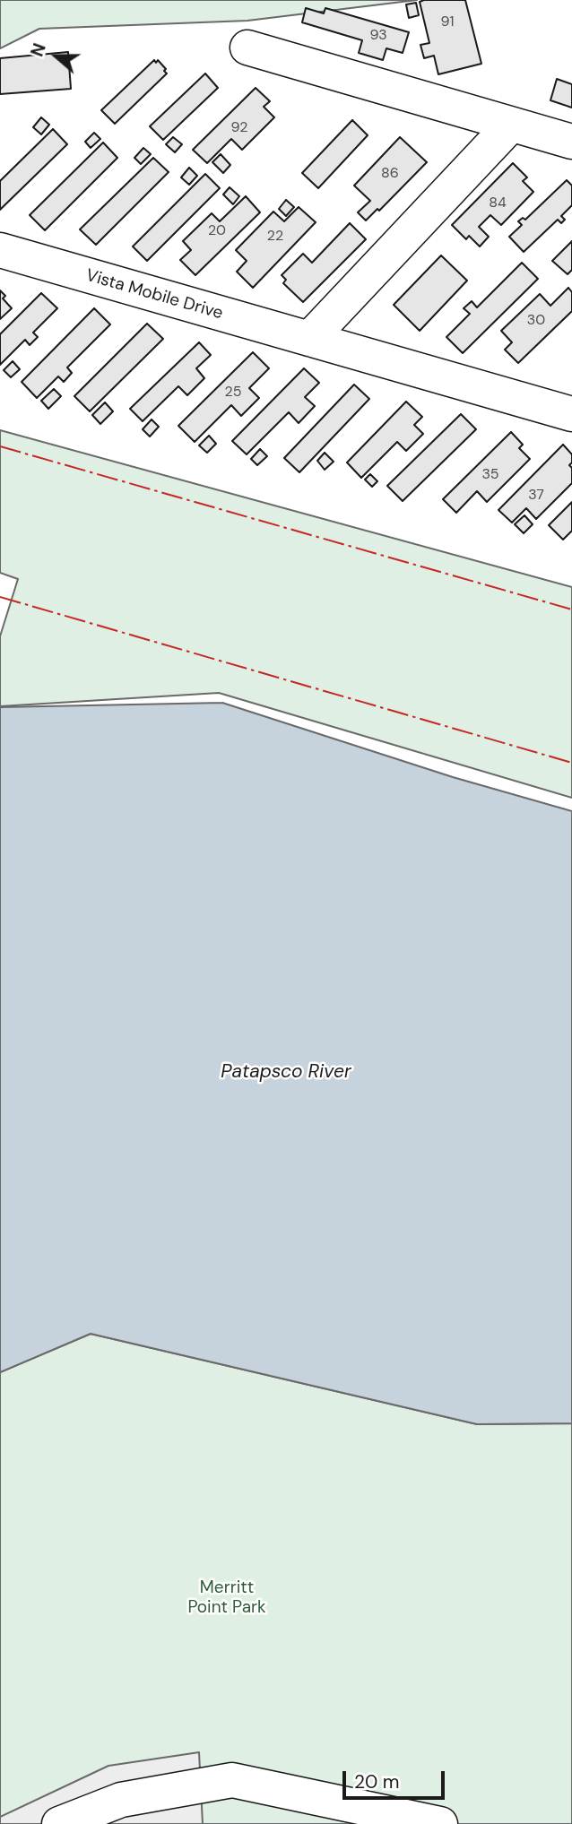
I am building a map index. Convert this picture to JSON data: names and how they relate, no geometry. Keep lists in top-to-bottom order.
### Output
{
  "streets": {
    "street": ["Vista Mobile Drive"]
  },
  "water": ["Patapsco River"],
  "parks": ["Merritt Point Park"],
  "house_numbers": [
    "91",
    "93",
    "92",
    "86",
    "84",
    "20",
    "22",
    "30",
    "25",
    "35",
    "37"
  ],
  "scale_bar": "20 m",
  "north": "left"
}
